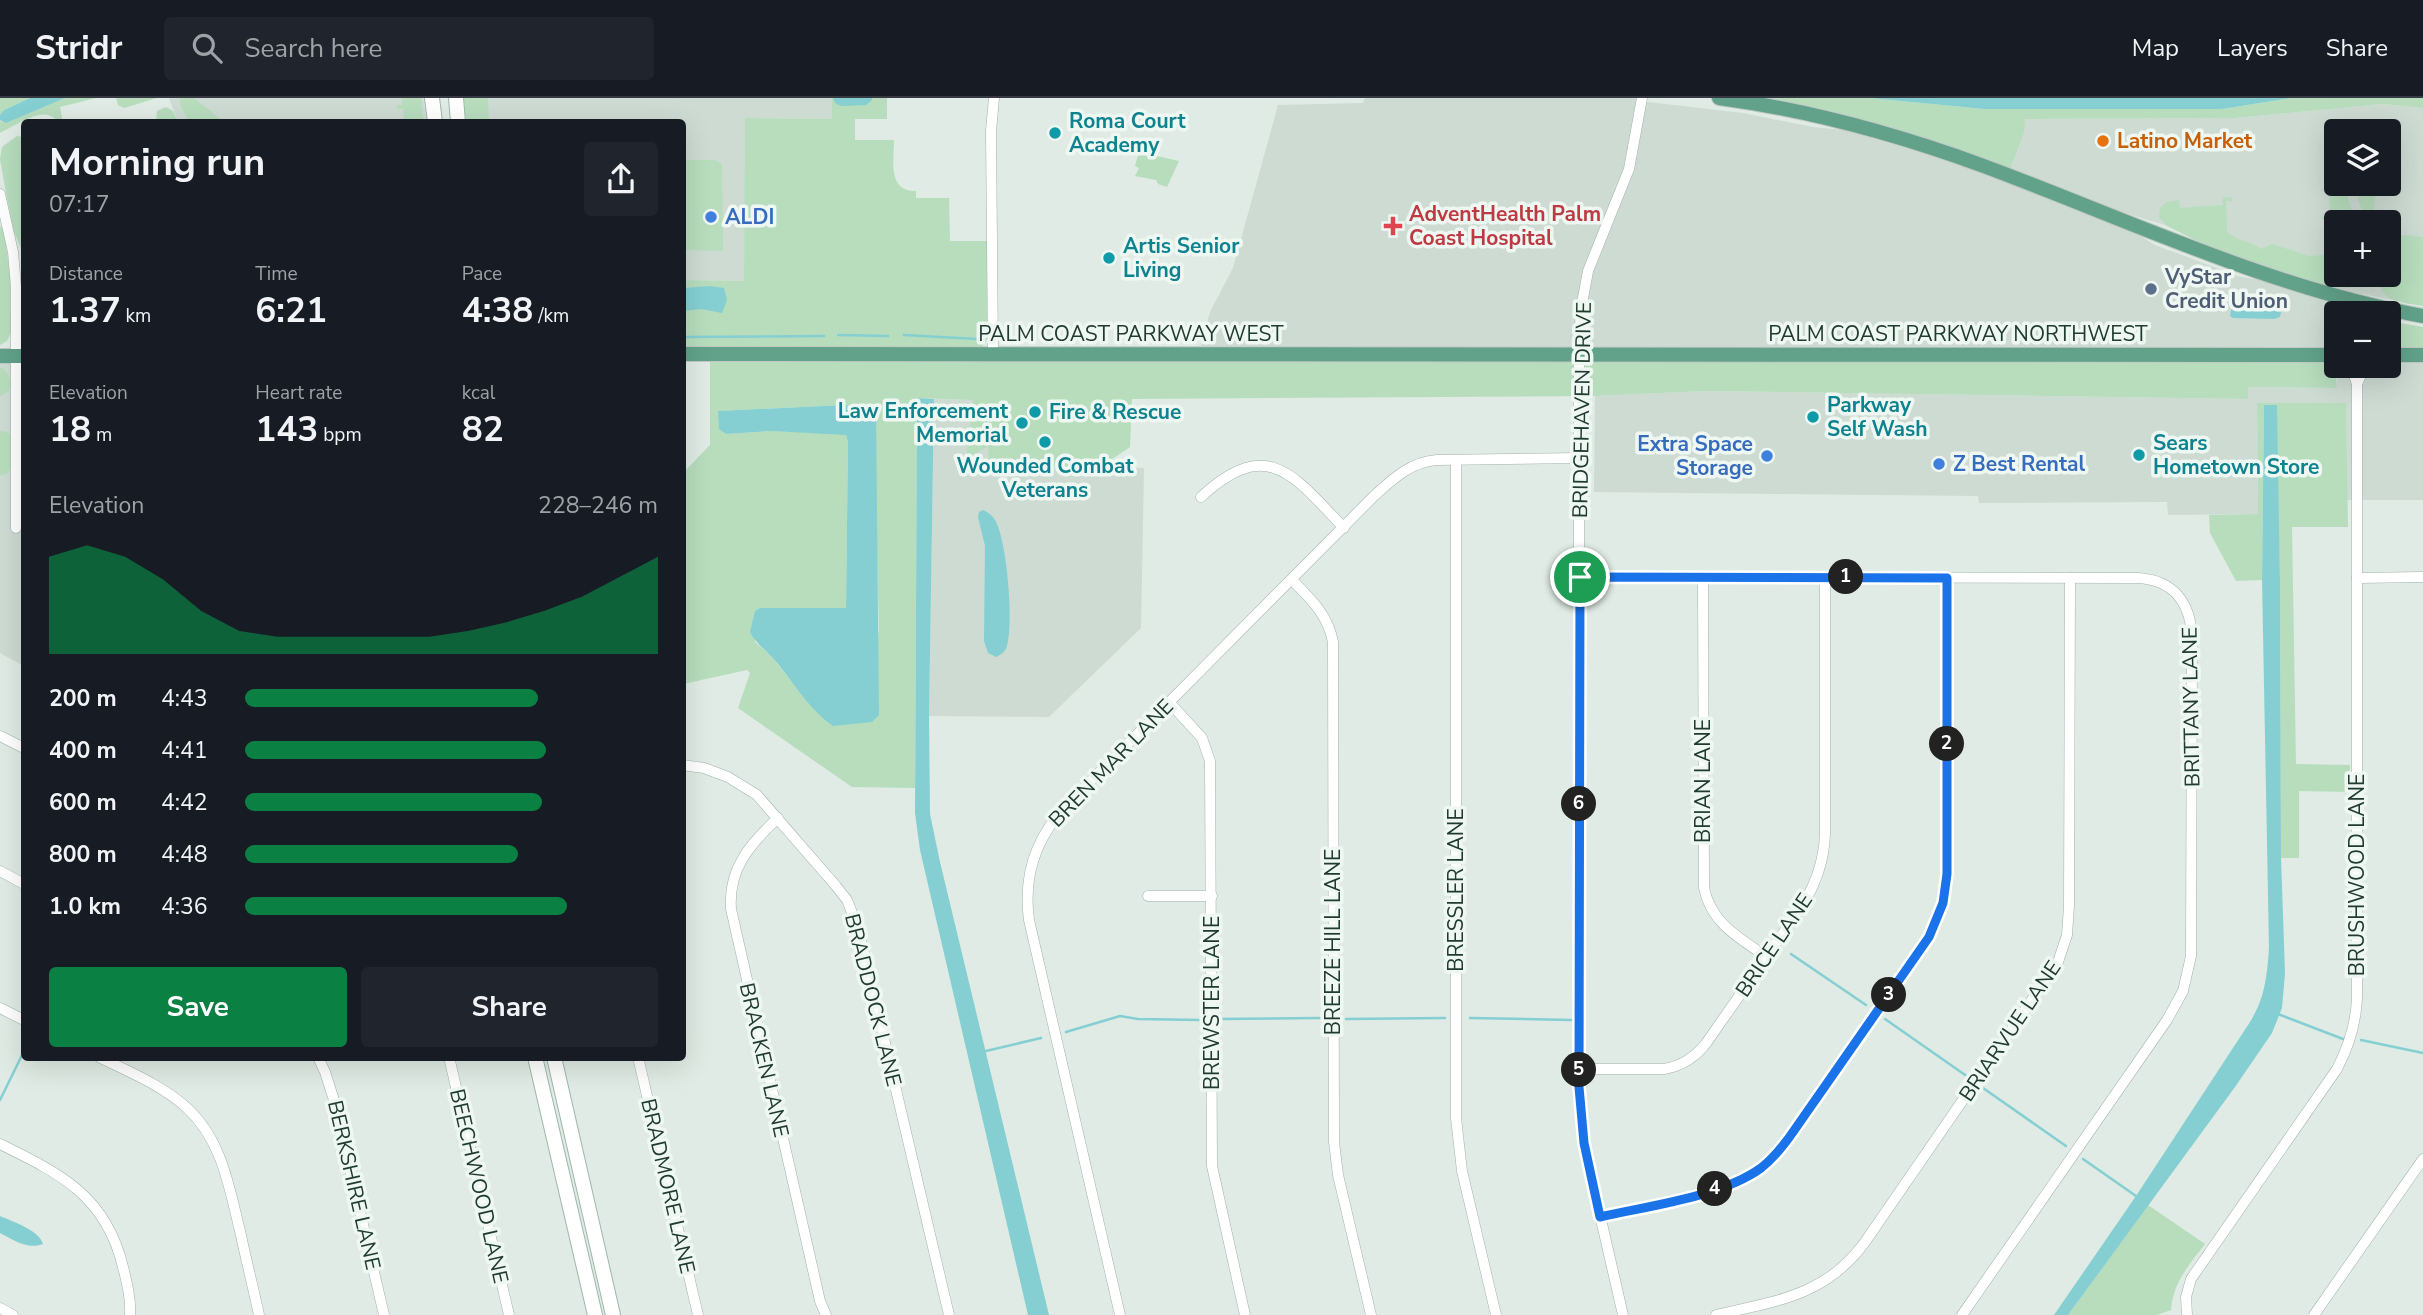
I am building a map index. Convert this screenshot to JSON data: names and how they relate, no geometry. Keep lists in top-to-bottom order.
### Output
{
  "streets": {
    "main road": ["PALM COAST PARKWAY WEST", "PALM COAST PARKWAY NORTHWEST"],
    "street": [
      "BRIDGEHAVEN DRIVE",
      "BRITTANY LANE",
      "BREN MAR LANE",
      "BRIAN LANE",
      "BRUSHWOOD LANE",
      "BRESSLER LANE",
      "BREEZE HILL LANE",
      "BRICE LANE",
      "BRADDOCK LANE",
      "BREWSTER LANE",
      "BRIARVUE LANE",
      "BRACKEN LANE",
      "BERKSHIRE LANE",
      "BEECHWOOD LANE",
      "BRADMORE LANE"
    ]
  },
  "crossings": [
    ["PALM COAST PARKWAY WEST", "PALM COAST PARKWAY NORTHWEST"],
    ["PALM COAST PARKWAY WEST", "BRIDGEHAVEN DRIVE"],
    ["PALM COAST PARKWAY NORTHWEST", "BRIDGEHAVEN DRIVE"],
    ["BRIDGEHAVEN DRIVE", "BRITTANY LANE"],
    ["BRIDGEHAVEN DRIVE", "BREN MAR LANE"],
    ["BRIDGEHAVEN DRIVE", "BRICE LANE"],
    ["BRITTANY LANE", "BRIAN LANE"],
    ["BRITTANY LANE", "BRICE LANE"],
    ["BRITTANY LANE", "BRIARVUE LANE"],
    ["BREN MAR LANE", "BRESSLER LANE"],
    ["BREN MAR LANE", "BREEZE HILL LANE"],
    ["BREN MAR LANE", "BREWSTER LANE"],
    ["BRIAN LANE", "BRICE LANE"],
    ["BRADDOCK LANE", "BRACKEN LANE"]
  ],
  "places": {
    "other": [
      "Roma Court Academy",
      "Latino Market",
      "ALDI",
      "Artis Senior Living",
      "VyStar Credit Union",
      "Fire & Rescue",
      "Parkway Self Wash",
      "Law Enforcement Memorial",
      "Wounded Combat Veterans",
      "Sears Hometown Store",
      "Extra Space Storage",
      "Z Best Rental"
    ],
    "health": ["AdventHealth Palm Coast Hospital"]
  },
  "page": {
    "header": "Stridr",
    "search": "Search here",
    "nav": ["Map", "Layers", "Share"],
    "map_buttons": ["+", "−"],
    "heading": ["Morning run", "07:17"],
    "stats": [
      ["Distance", "1.37 km"],
      ["Time", "6:21"],
      ["Pace", "4:38 /km"],
      ["Elevation", "18 m"],
      ["Heart rate", "143 bpm"],
      ["kcal", "82"]
    ],
    "chart": ["Elevation", "228–246 m"],
    "pins": [
      "1",
      "2",
      "6",
      "3",
      "5",
      "4"
    ],
    "list": [
      {
        "name": "200 m",
        "note": "4:43"
      },
      {
        "name": "400 m",
        "note": "4:41"
      },
      {
        "name": "600 m",
        "note": "4:42"
      },
      {
        "name": "800 m",
        "note": "4:48"
      },
      {
        "name": "1.0 km",
        "note": "4:36"
      }
    ],
    "buttons": ["Save", "Share"]
  }
}
